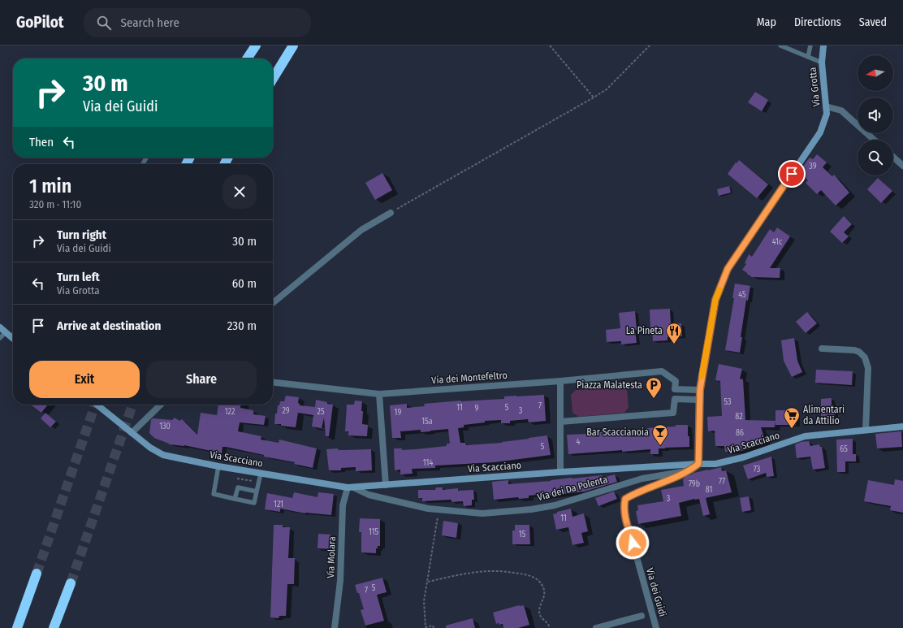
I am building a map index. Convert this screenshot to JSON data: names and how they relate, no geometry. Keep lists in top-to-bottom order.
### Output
{
  "streets": {
    "street": [
      "Via Grotta",
      "Via dei Montefeltro",
      "Via Scacciano",
      "Via dei Da Polenta",
      "Via Molara",
      "Via dei Guidi"
    ]
  },
  "crossings": [
    ["Via Grotta", "Via Scacciano"],
    ["Via Grotta", "Via dei Da Polenta"],
    ["Via Scacciano", "Via dei Da Polenta"],
    ["Via Scacciano", "Via Molara"],
    ["Via dei Da Polenta", "Via Molara"],
    ["Via dei Da Polenta", "Via dei Guidi"]
  ],
  "places": {
    "restaurant": ["La Pineta"],
    "parking": ["Piazza Malatesta"],
    "supermarket": ["Alimentari da Attilio"],
    "bar": ["Bar Scaccianoia"]
  },
  "house_numbers": [
    "39",
    "41c",
    "45",
    "53",
    "7",
    "11",
    "5",
    "9",
    "29",
    "3",
    "122",
    "25",
    "19",
    "82",
    "15a",
    "130",
    "86",
    "4",
    "5",
    "65",
    "114",
    "73",
    "77",
    "79b",
    "81",
    "3",
    "121",
    "11",
    "115",
    "15",
    "5",
    "7"
  ],
  "north": "left",
  "page": {
    "header": "GoPilot",
    "search": "Search here",
    "nav": ["Map", "Directions", "Saved"],
    "turn": ["30 m", "Via dei Guidi"],
    "then": "Then",
    "heading": ["1 min", "320 m · 11:10"],
    "list": [
      {
        "name": "Turn right",
        "note": "Via dei Guidi",
        "value": "30 m"
      },
      {
        "name": "Turn left",
        "note": "Via Grotta",
        "value": "60 m"
      },
      {
        "name": "Arrive at destination",
        "value": "230 m"
      }
    ],
    "buttons": ["Exit", "Share"]
  }
}
